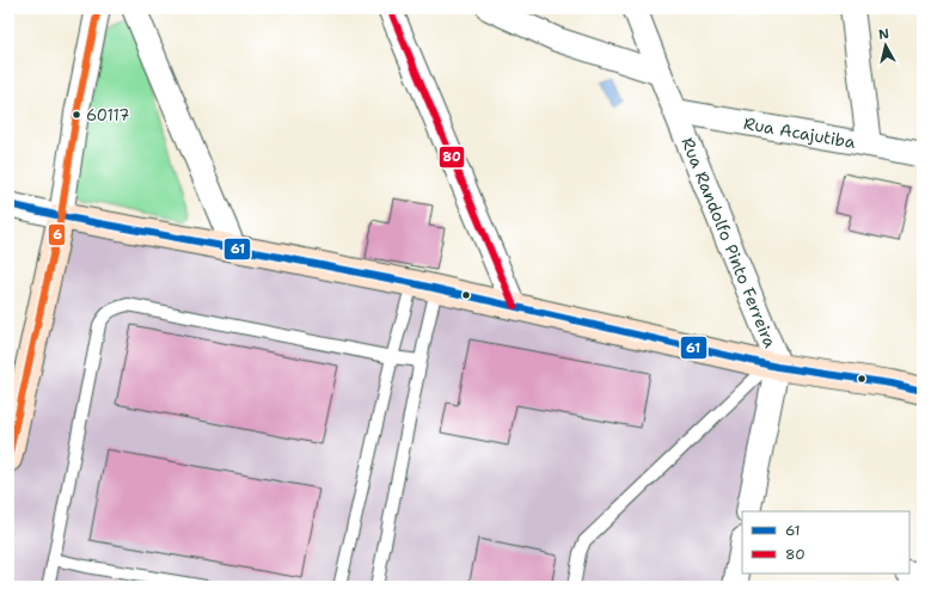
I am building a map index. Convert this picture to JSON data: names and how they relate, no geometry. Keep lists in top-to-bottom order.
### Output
{
  "streets": {
    "street": ["Rua Acajutiba", "Rua Randolfo Pinto Ferreira"]
  },
  "crossings": [
    ["Rua Acajutiba", "Rua Randolfo Pinto Ferreira"]
  ],
  "places": ["60117"],
  "lines": ["transit line 80", "transit line 6", "transit line 61"],
  "legend": ["61", "80"],
  "north": "top"
}
